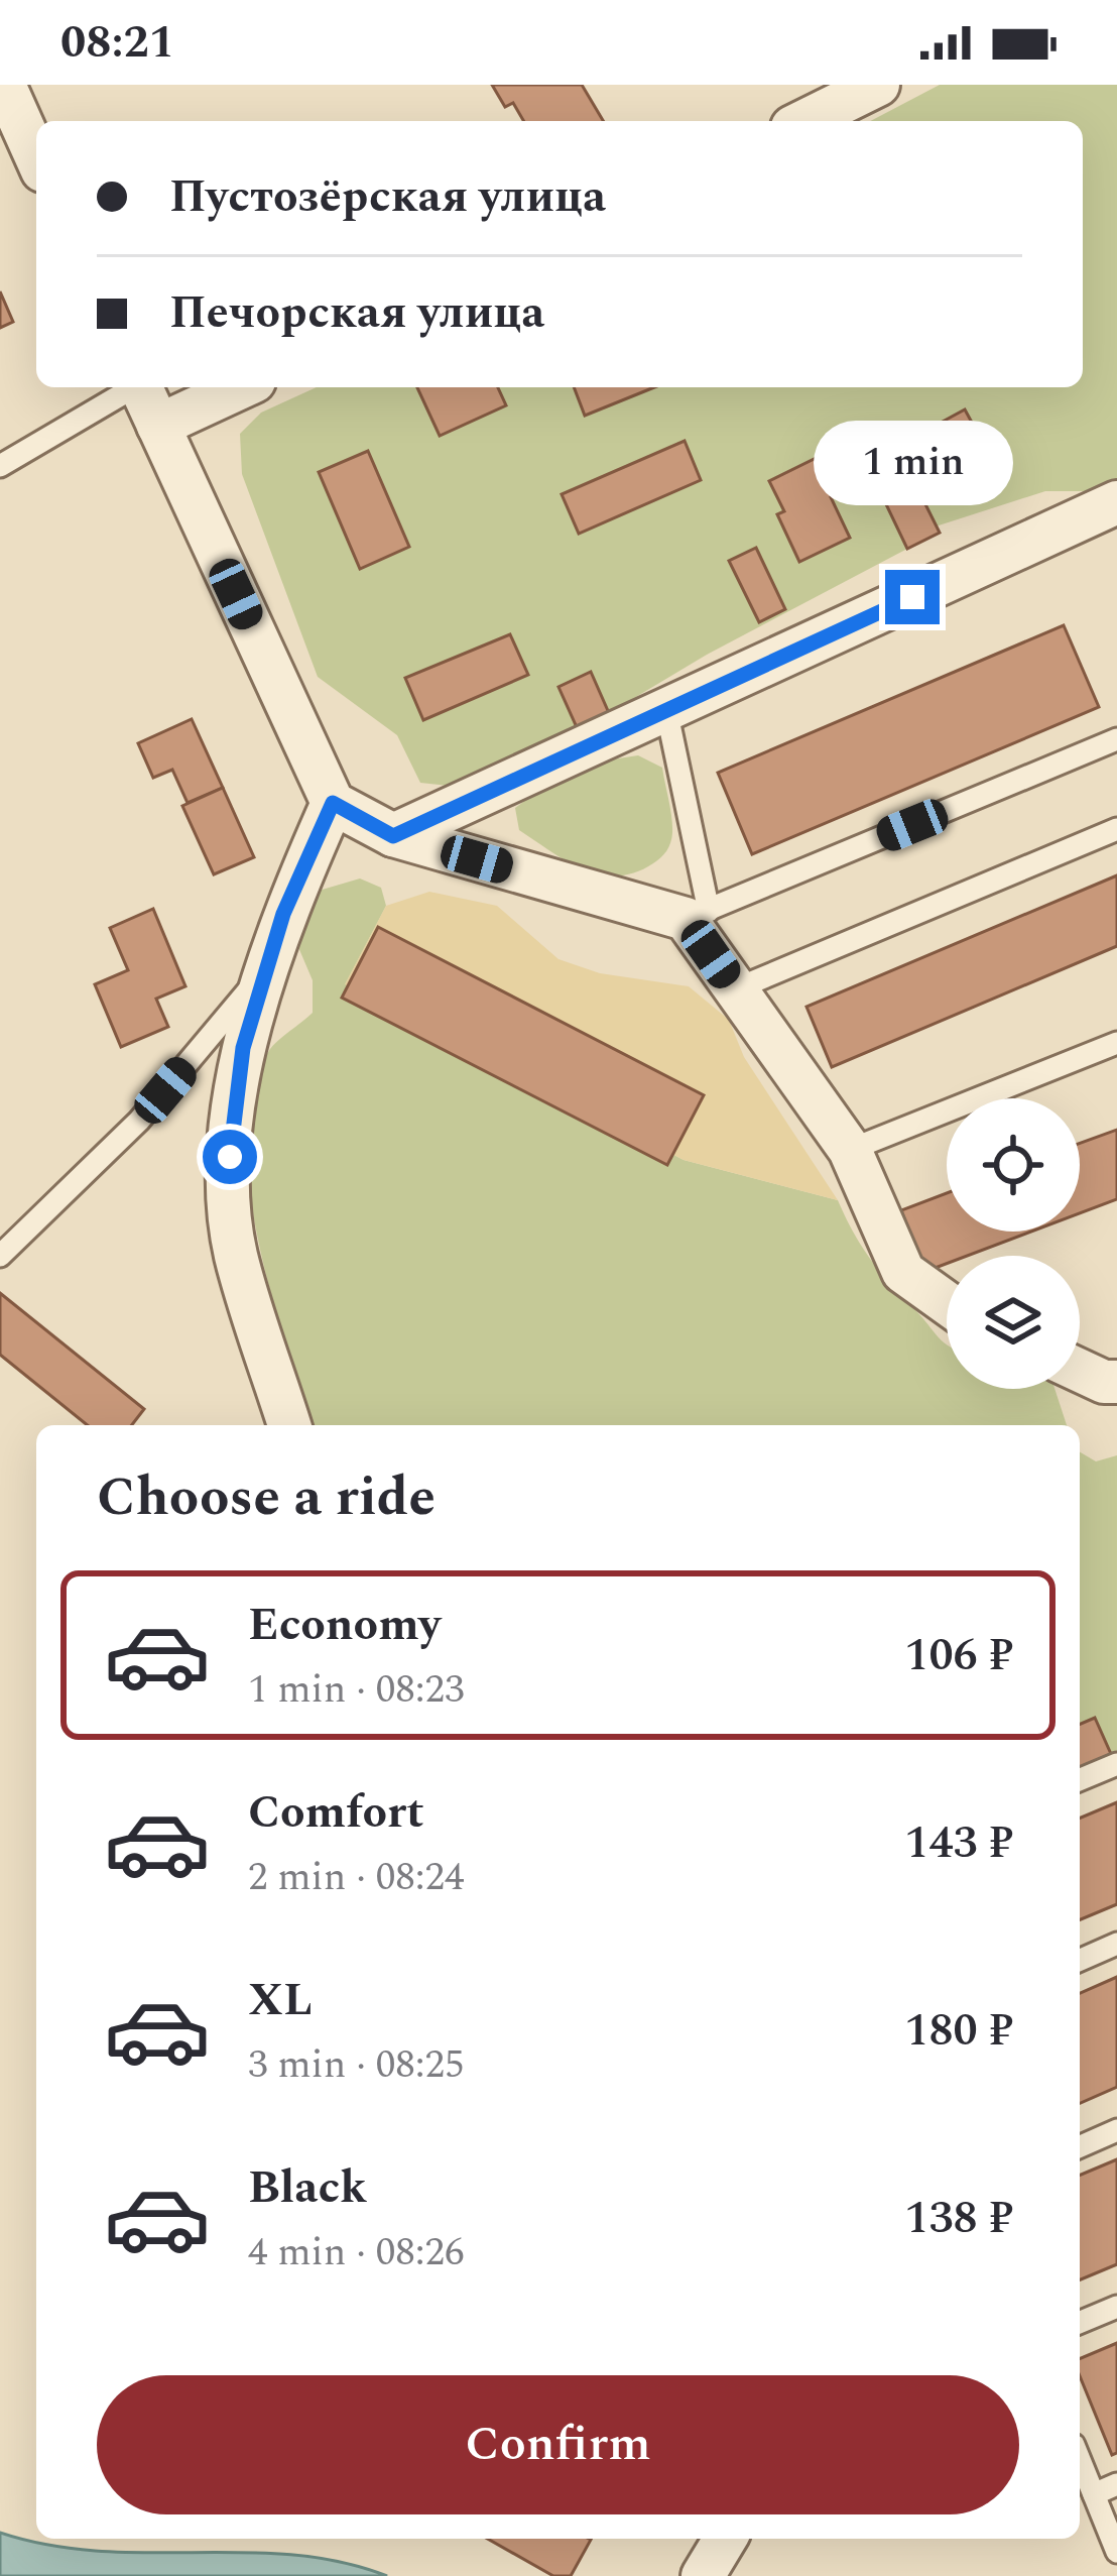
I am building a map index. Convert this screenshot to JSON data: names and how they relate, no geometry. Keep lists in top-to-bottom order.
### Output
{
  "page": {
    "status": "08:21",
    "banner": ["Пустозёрская улица", "Печорская улица"],
    "bubble": "1 min",
    "heading": "Choose a ride",
    "list": [
      {
        "name": "Economy",
        "note": "1 min · 08:23",
        "value": "106 ₽"
      },
      {
        "name": "Comfort",
        "note": "2 min · 08:24",
        "value": "143 ₽"
      },
      {
        "name": "XL",
        "note": "3 min · 08:25",
        "value": "180 ₽"
      },
      {
        "name": "Black",
        "note": "4 min · 08:26",
        "value": "138 ₽"
      }
    ],
    "buttons": "Confirm"
  }
}
